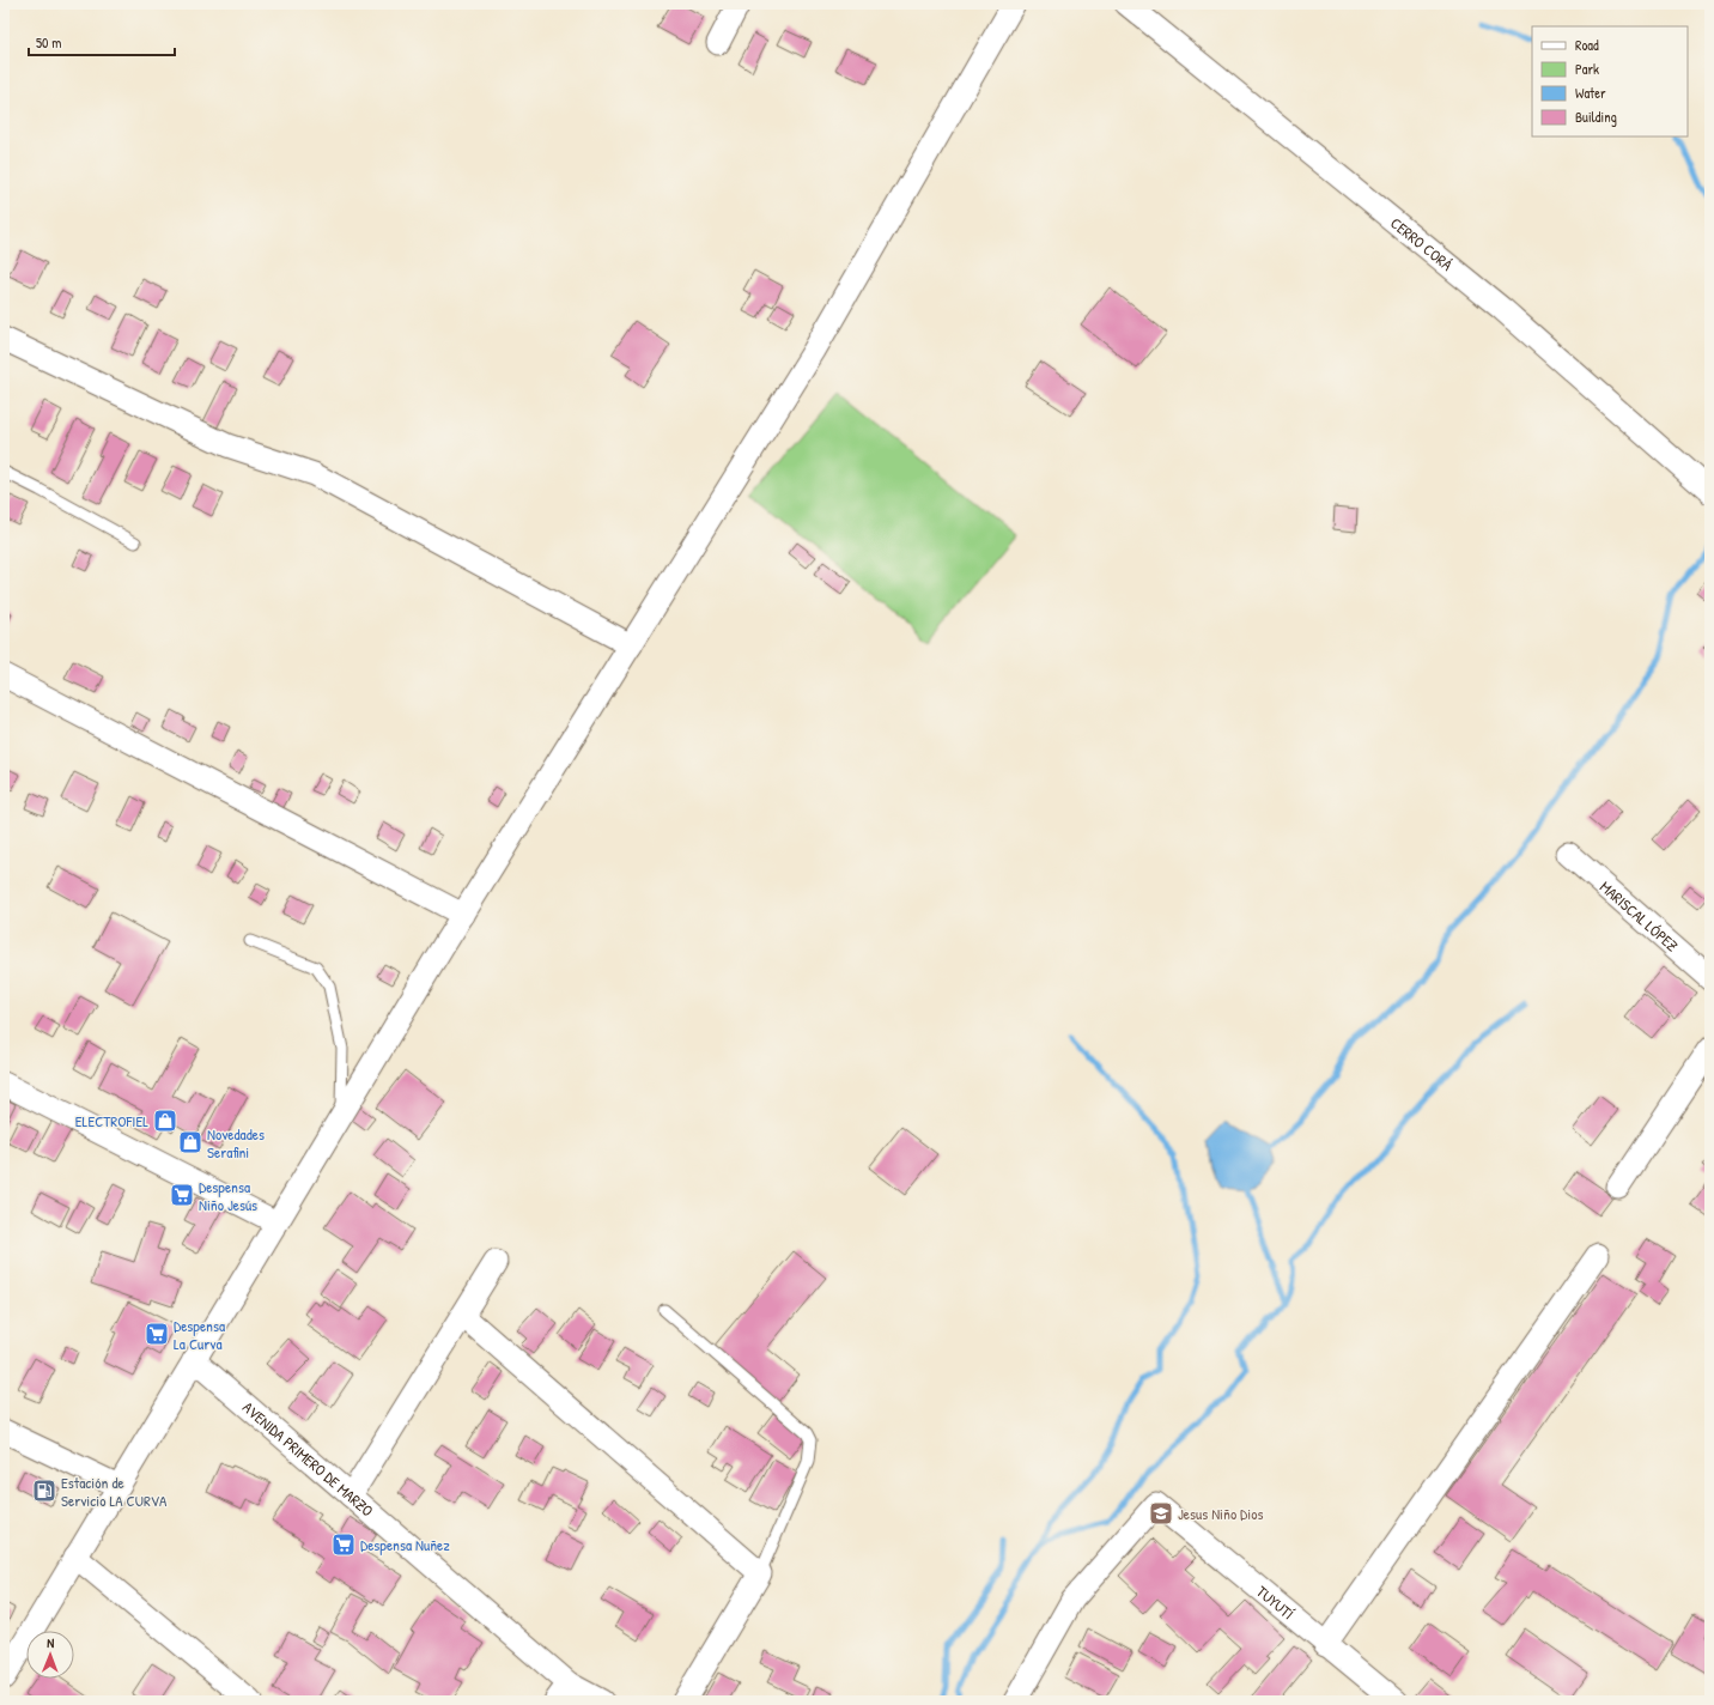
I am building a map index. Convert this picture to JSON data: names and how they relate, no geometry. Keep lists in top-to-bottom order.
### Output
{
  "streets": {
    "street": [
      "CERRO CORÁ",
      "MARISCAL LÓPEZ",
      "AVENIDA PRIMERO DE MARZO",
      "TUYUTÍ"
    ]
  },
  "places": {
    "shop": ["ELECTROFIEL", "Novedades Serafini"],
    "supermarket": ["Despensa Niño Jesús", "Despensa La Curva", "Despensa Nuñez"],
    "fuel station": ["Estación de Servicio LA CURVA"],
    "school or university": ["Jesus Niño Dios"]
  },
  "legend": [
    "Road",
    "Park",
    "Water",
    "Building"
  ],
  "scale_bar": "50 m",
  "north": "top"
}
